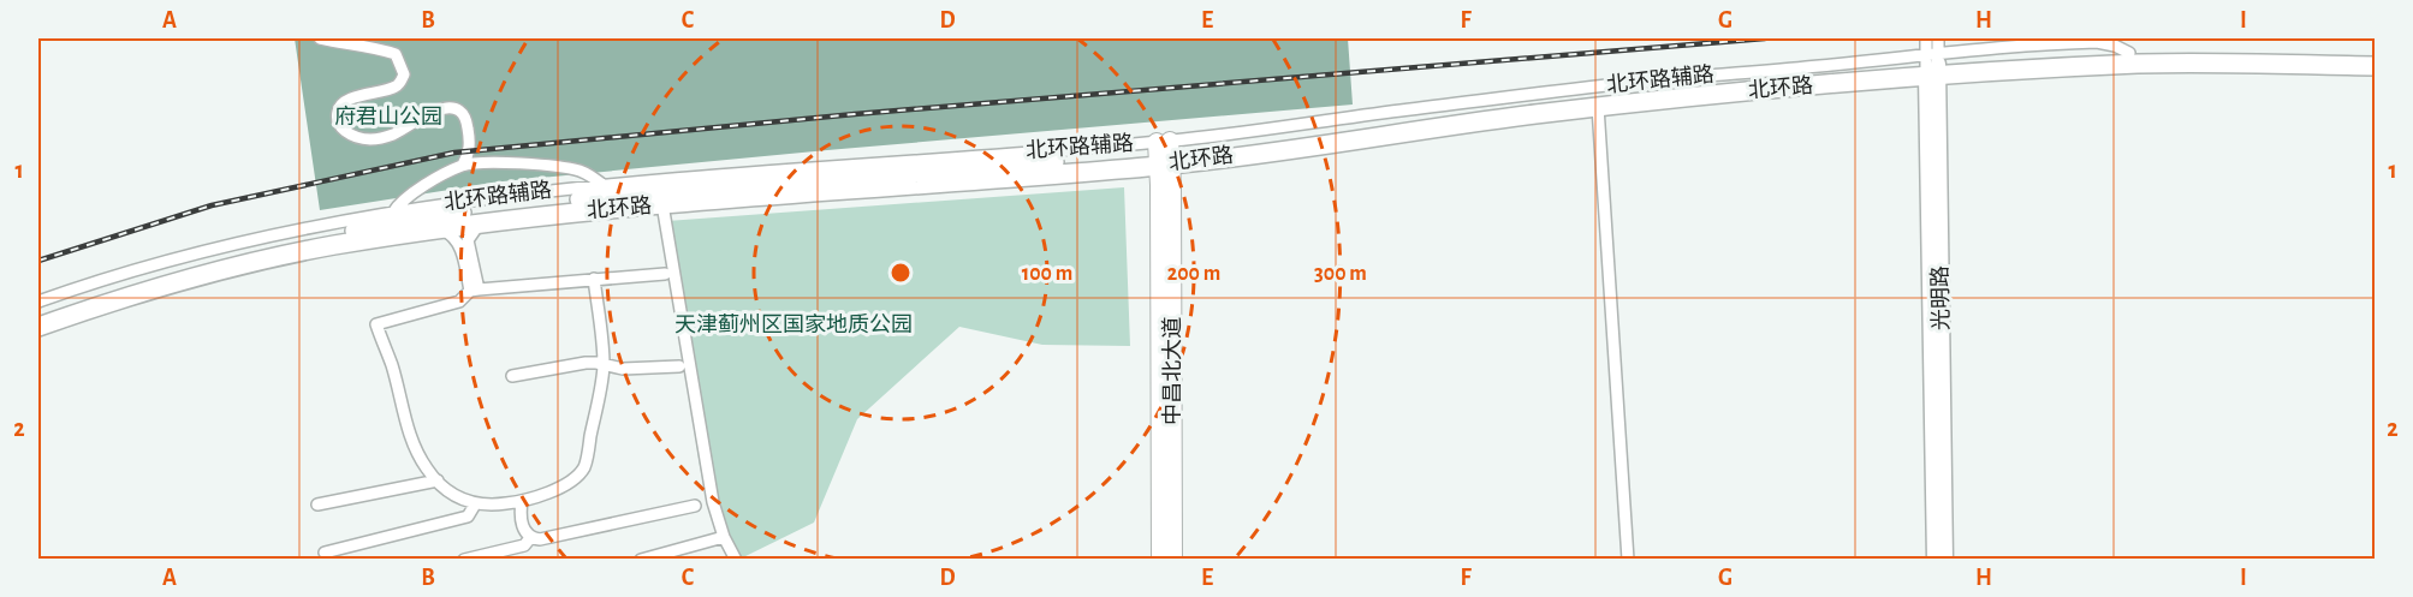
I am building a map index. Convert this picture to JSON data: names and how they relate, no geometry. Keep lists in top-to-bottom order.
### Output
{
  "streets": {
    "highway": ["北环路"],
    "main road": ["中昌北大道"],
    "street": ["光明路"]
  },
  "crossings": [
    ["北环路", "光明路"],
    ["北环路", "中昌北大道"]
  ],
  "parks": ["府君山公园", "天津蓟州区国家地质公园"],
  "grid": {
    "columns": [
      "A",
      "B",
      "C",
      "D",
      "E",
      "F",
      "G",
      "H",
      "I"
    ],
    "rows": ["1", "2"]
  },
  "rings": ["100 m", "200 m", "300 m"]
}
